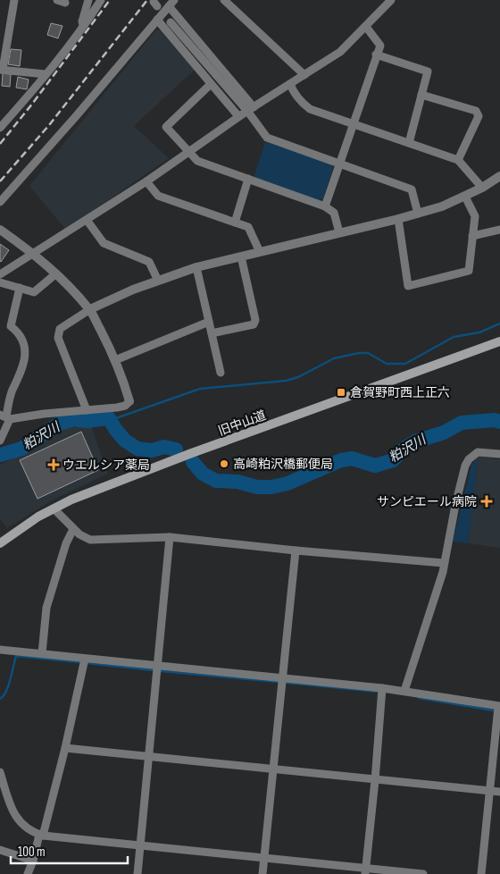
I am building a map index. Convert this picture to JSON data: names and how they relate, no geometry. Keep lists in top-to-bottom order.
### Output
{
  "streets": {
    "main road": ["旧中山道"]
  },
  "water": ["粕沢川"],
  "places": {
    "transit": ["倉賀野町西上正六"],
    "other": ["高崎粕沢橋郵便局"],
    "health": ["ウエルシア薬局", "サンピエール病院"]
  },
  "scale_bar": "100 m"
}
